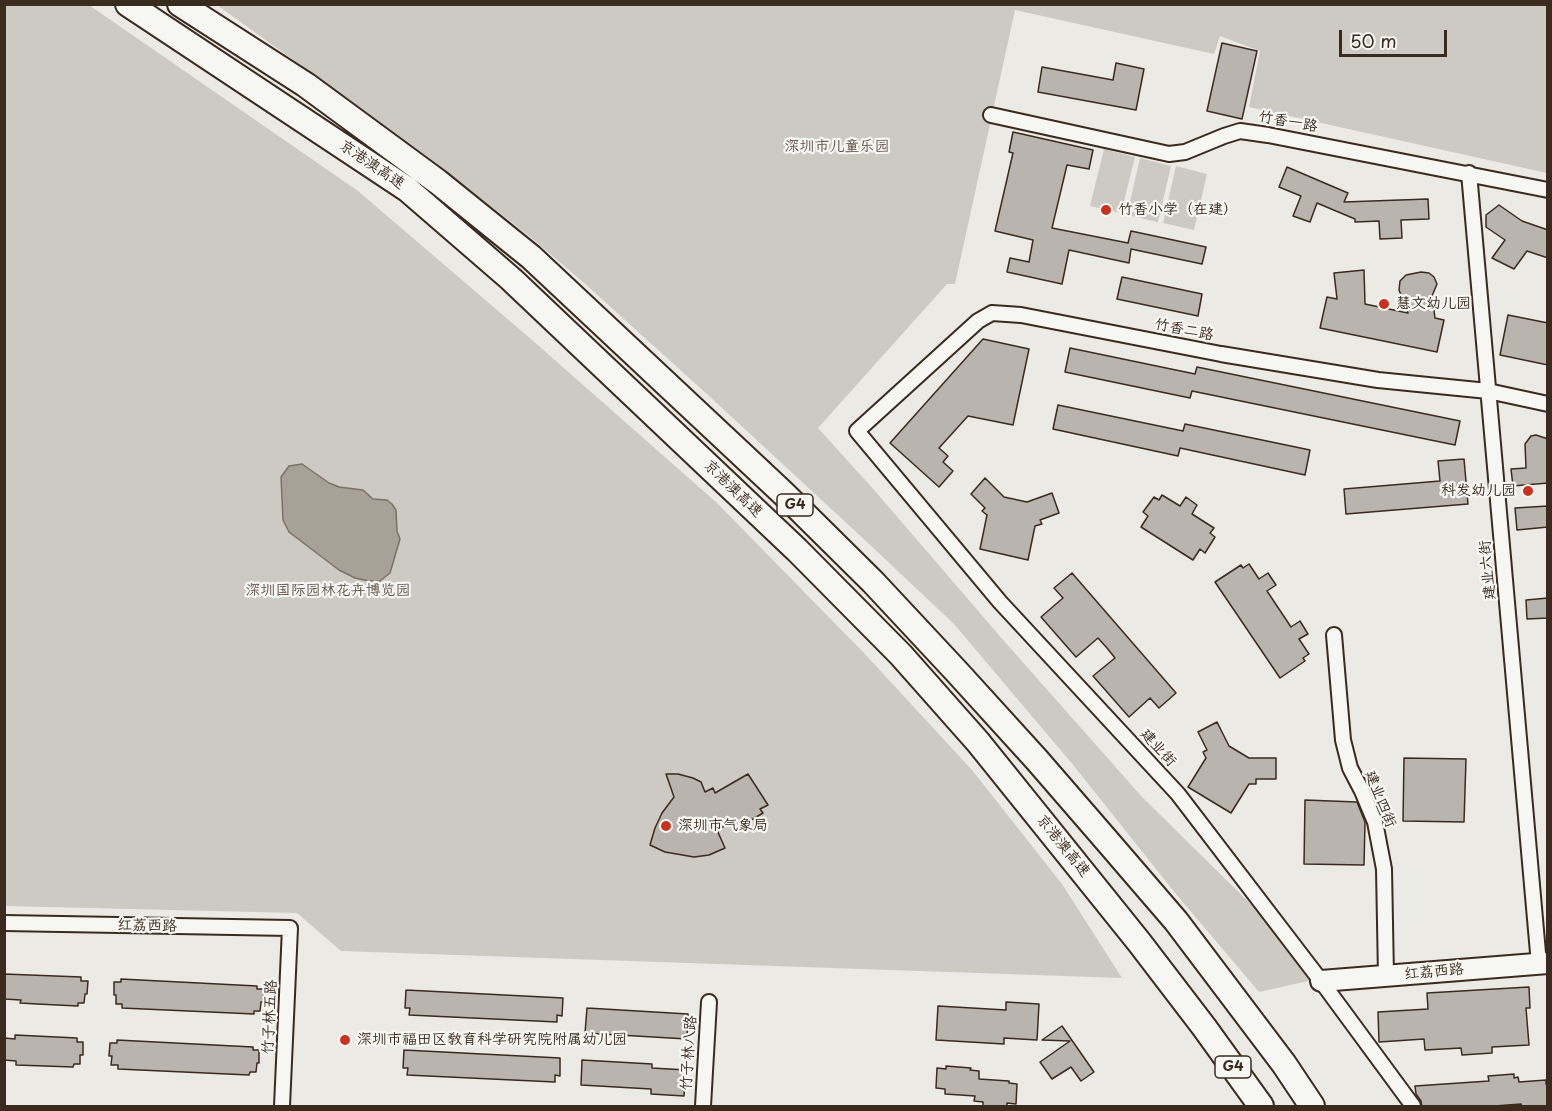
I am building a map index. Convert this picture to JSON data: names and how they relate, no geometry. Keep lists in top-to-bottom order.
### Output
{
  "streets": {
    "highway": ["京港澳高速", "G4"],
    "main road": ["红荔西路"],
    "street": [
      "竹香一路",
      "竹香二路",
      "建业六街",
      "建业街",
      "建业四街",
      "竹子林五路",
      "竹子林八路"
    ]
  },
  "crossings": [
    ["竹香一路", "建业六街"],
    ["竹香二路", "建业六街"],
    ["竹香二路", "建业街"],
    ["建业六街", "红荔西路"],
    ["建业街", "红荔西路"],
    ["建业四街", "红荔西路"],
    ["红荔西路", "竹子林五路"]
  ],
  "parks": ["深圳市儿童乐园", "深圳国际园林花卉博览园"],
  "places": [
    "竹香小学（在建）",
    "慧文幼儿园",
    "科发幼儿园",
    "深圳市气象局",
    "深圳市福田区教育科学研究院附属幼儿园"
  ],
  "scale_bar": "50 m"
}
